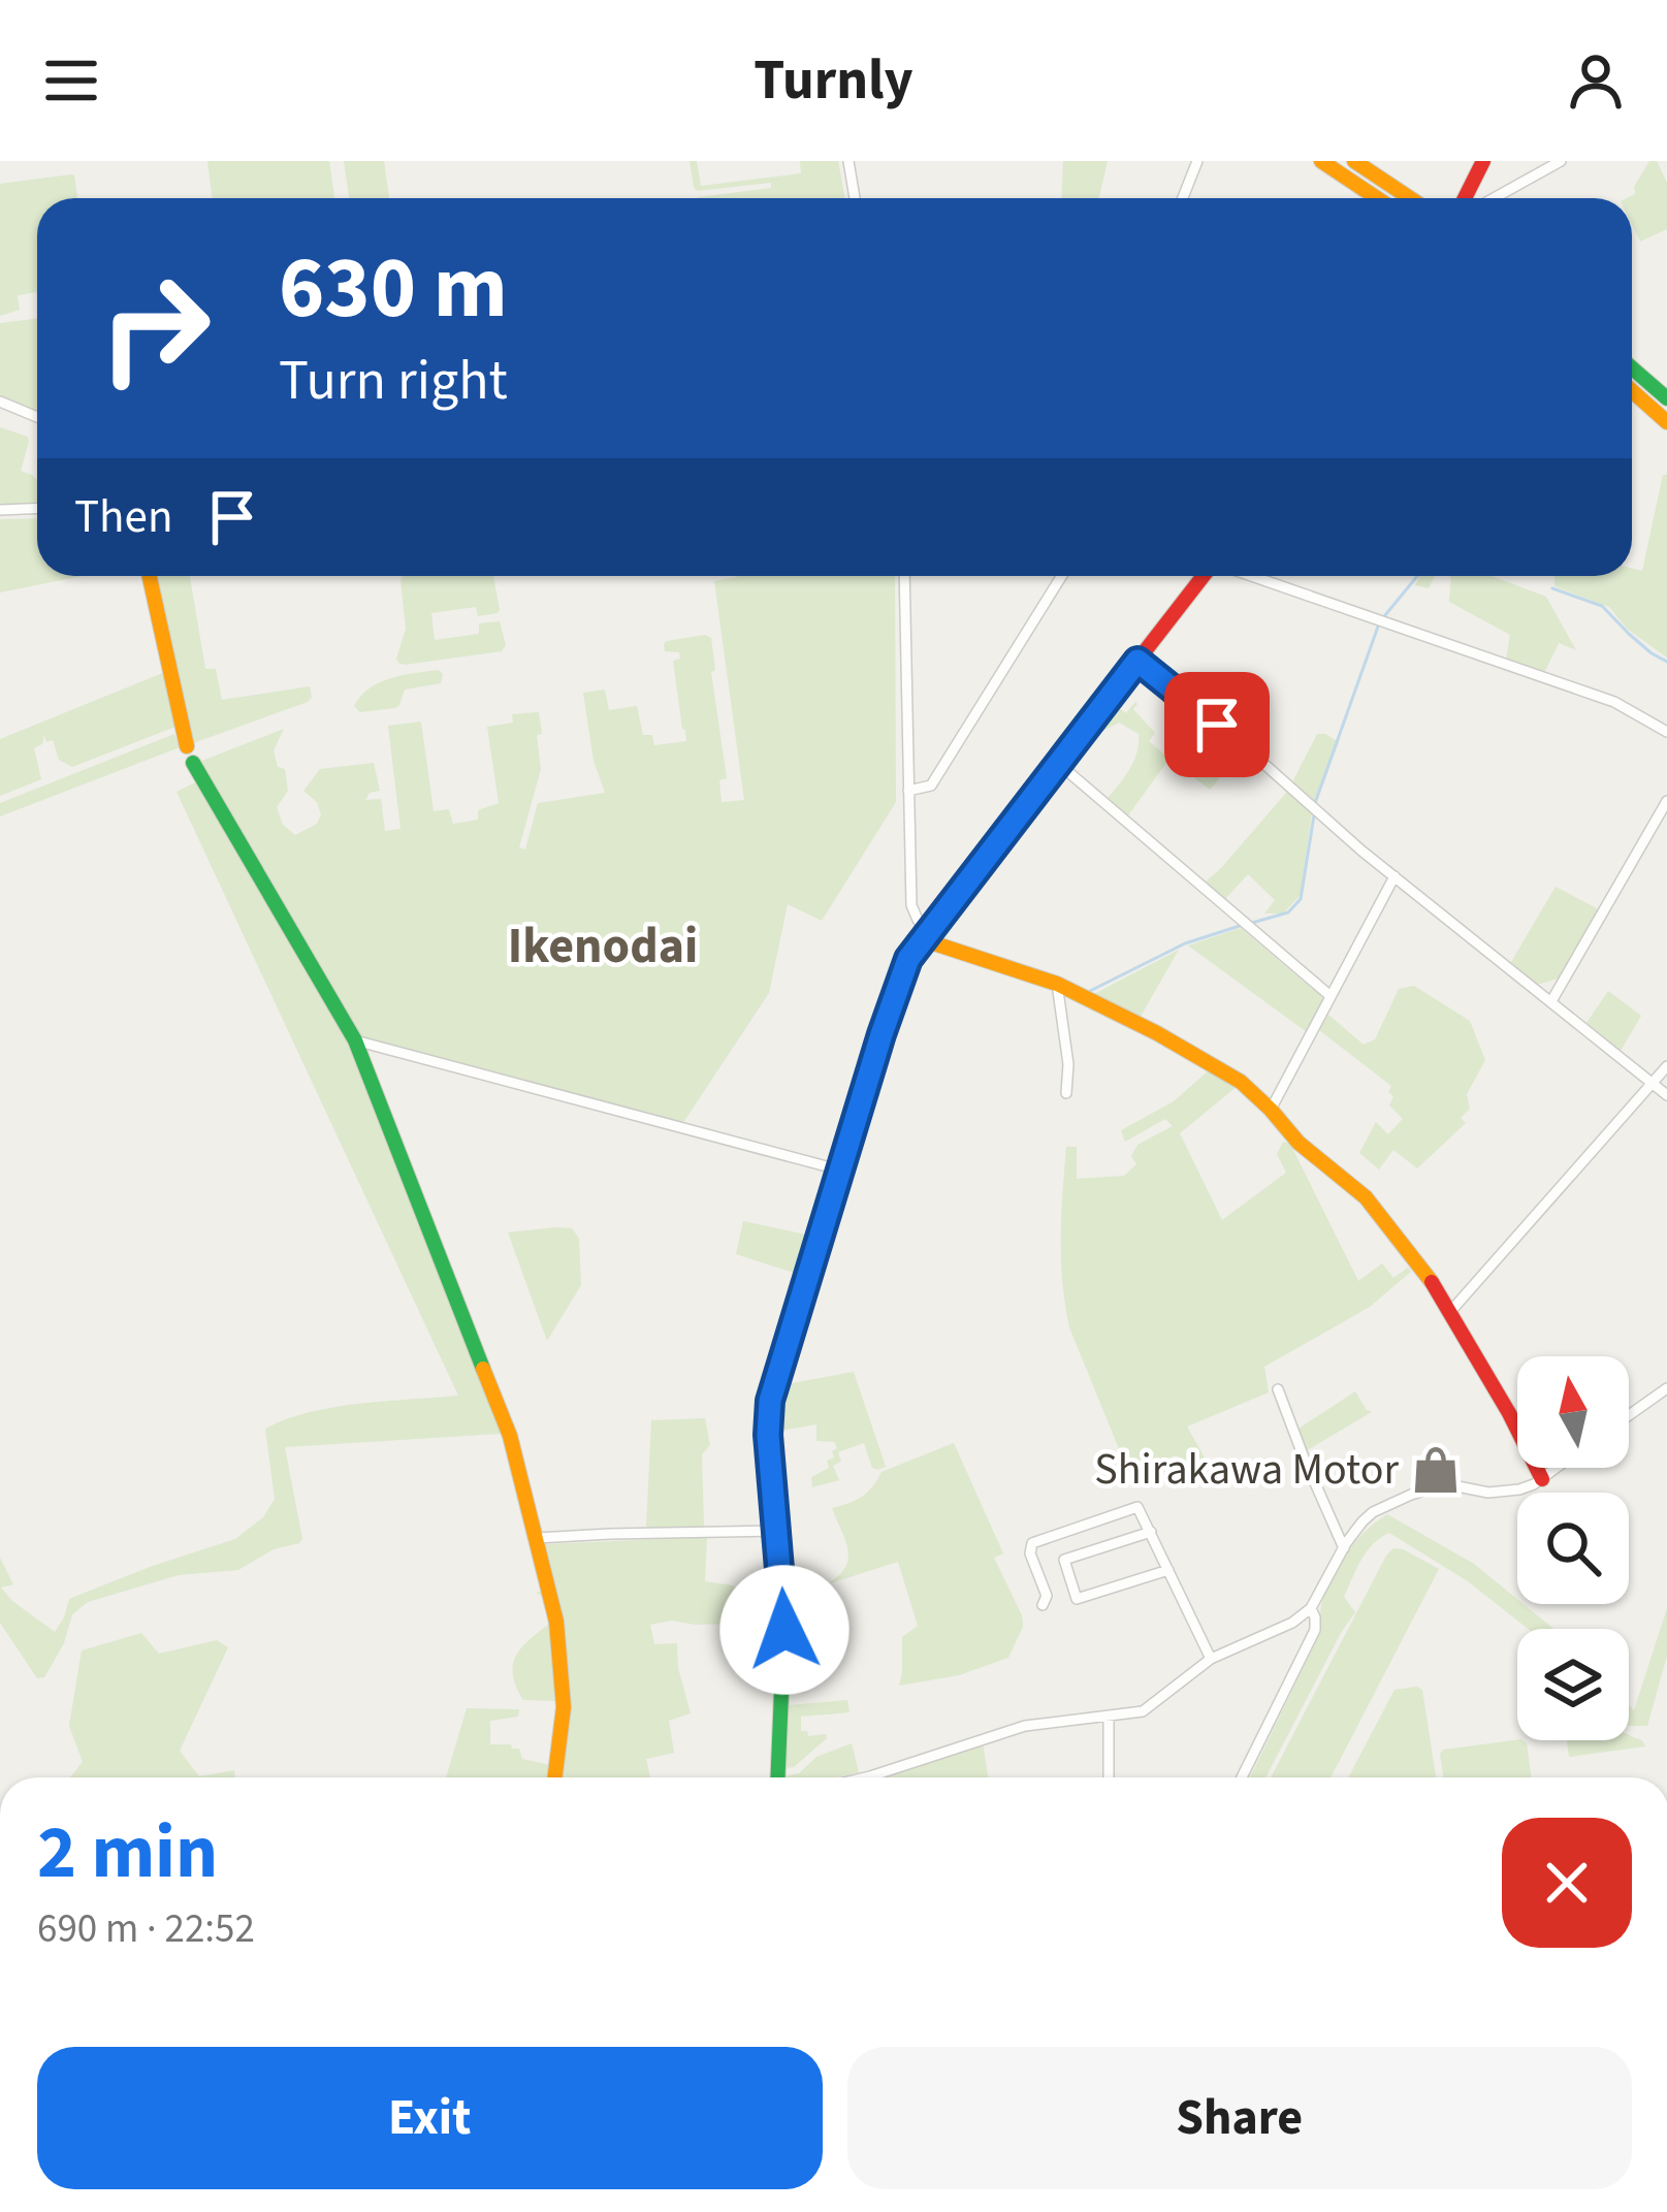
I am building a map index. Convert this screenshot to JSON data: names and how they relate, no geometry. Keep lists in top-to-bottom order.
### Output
{
  "districts": ["Ikenodai"],
  "places": {
    "shop": ["Shirakawa Motor"]
  },
  "north": "top",
  "page": {
    "header": "Turnly",
    "turn": ["630 m", "Turn right"],
    "then": "Then",
    "heading": ["2 min", "690 m · 22:52"],
    "buttons": ["Exit", "Share"]
  }
}
